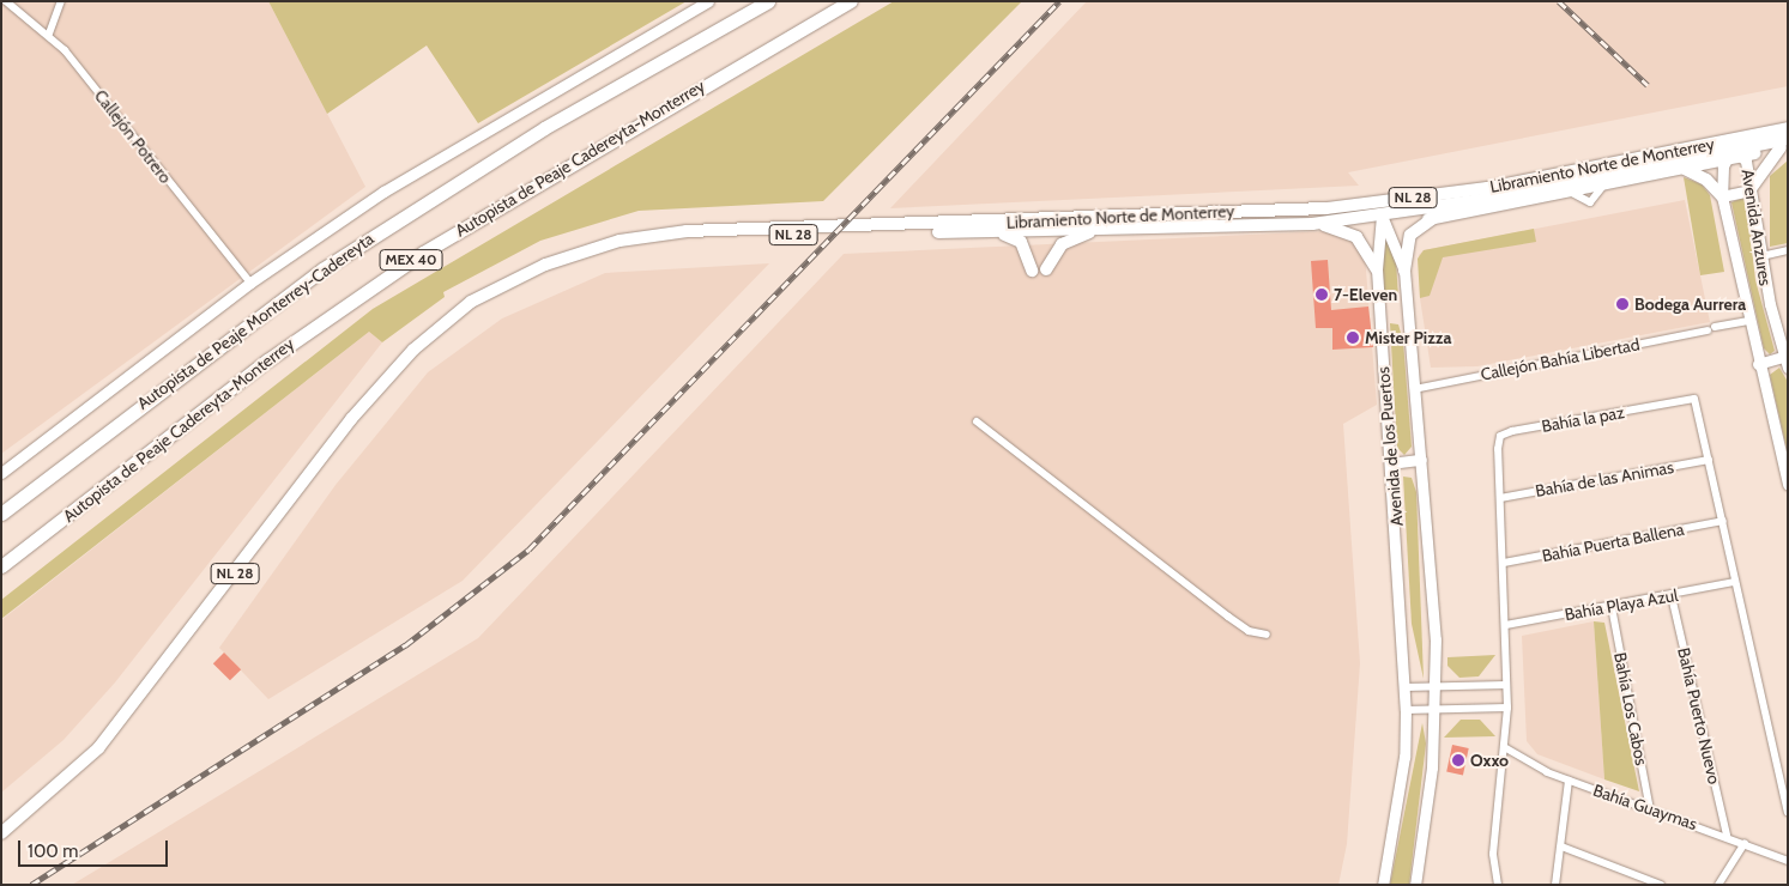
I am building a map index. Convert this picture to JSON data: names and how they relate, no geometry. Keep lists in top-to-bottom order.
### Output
{
  "streets": {
    "highway": ["Autopista de Peaje Cadereyta-Monterrey", "MEX 40", "Autopista de Peaje Monterrey-Cadereyta"],
    "main road": ["Libramiento Norte de Monterrey", "NL 28"],
    "street": [
      "Callejón Potrero",
      "Avenida Anzures",
      "Callejón Bahía Libertad",
      "Bahía la paz",
      "Avenida de los Puertos",
      "Bahía de las Animas",
      "Bahía Puerta Ballena",
      "Bahía Playa Azul",
      "Bahía Los Cabos",
      "Bahía Puerto Nuevo",
      "Bahía Guaymas"
    ]
  },
  "crossings": [
    ["Libramiento Norte de Monterrey", "Avenida Anzures"],
    ["Libramiento Norte de Monterrey", "Avenida de los Puertos"],
    ["Avenida Anzures", "Callejón Bahía Libertad"],
    ["Callejón Bahía Libertad", "Avenida de los Puertos"],
    ["Bahía la paz", "Bahía de las Animas"],
    ["Bahía la paz", "Bahía Puerta Ballena"],
    ["Bahía la paz", "Bahía Playa Azul"],
    ["Bahía la paz", "Bahía Guaymas"],
    ["Bahía Playa Azul", "Bahía Los Cabos"],
    ["Bahía Playa Azul", "Bahía Puerto Nuevo"],
    ["Bahía Los Cabos", "Bahía Guaymas"],
    ["Bahía Puerto Nuevo", "Bahía Guaymas"]
  ],
  "places": [
    "7-Eleven",
    "Bodega Aurrera",
    "Mister Pizza",
    "Oxxo"
  ],
  "scale_bar": "100 m"
}
